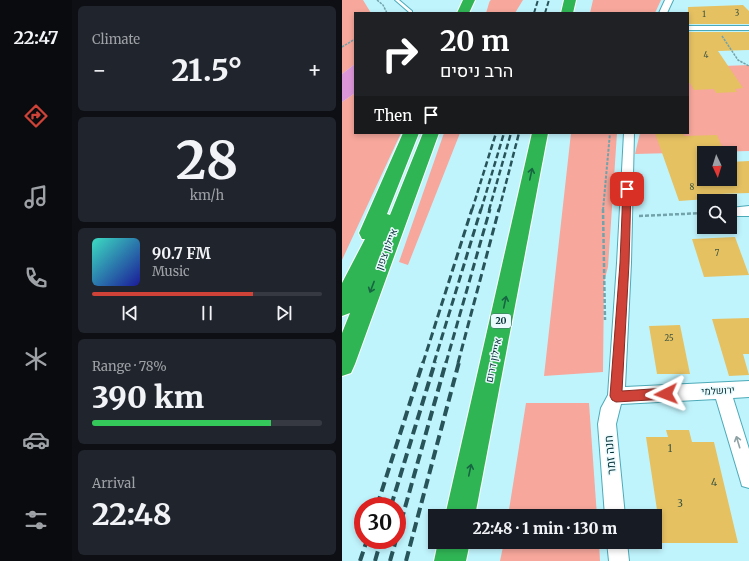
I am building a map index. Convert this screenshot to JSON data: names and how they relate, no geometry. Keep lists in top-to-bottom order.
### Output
{
  "streets": {
    "highway": ["איילון צפון", "20", "איילון דרום"],
    "street": ["ירושלמי", "חנה זמר"]
  },
  "crossings": [
    ["ירושלמי", "חנה זמר"]
  ],
  "house_numbers": [
    "3",
    "1",
    "4",
    "8",
    "7",
    "25",
    "1",
    "4",
    "3"
  ],
  "north": "bottom",
  "page": {
    "tabs": "22:47",
    "tile": [
      "Climate",
      ["28", "km/h"],
      ["Range · 78%", "390 km"],
      ["Arrival", "22:48"]
    ],
    "turn": ["20 m", "הרב ניסים"],
    "heat": ["−", "21.5°", "+"],
    "then": "Then",
    "song": ["90.7 FM", "Music"],
    "limit": "30",
    "trip": "22:48 · 1 min · 130 m"
  }
}
